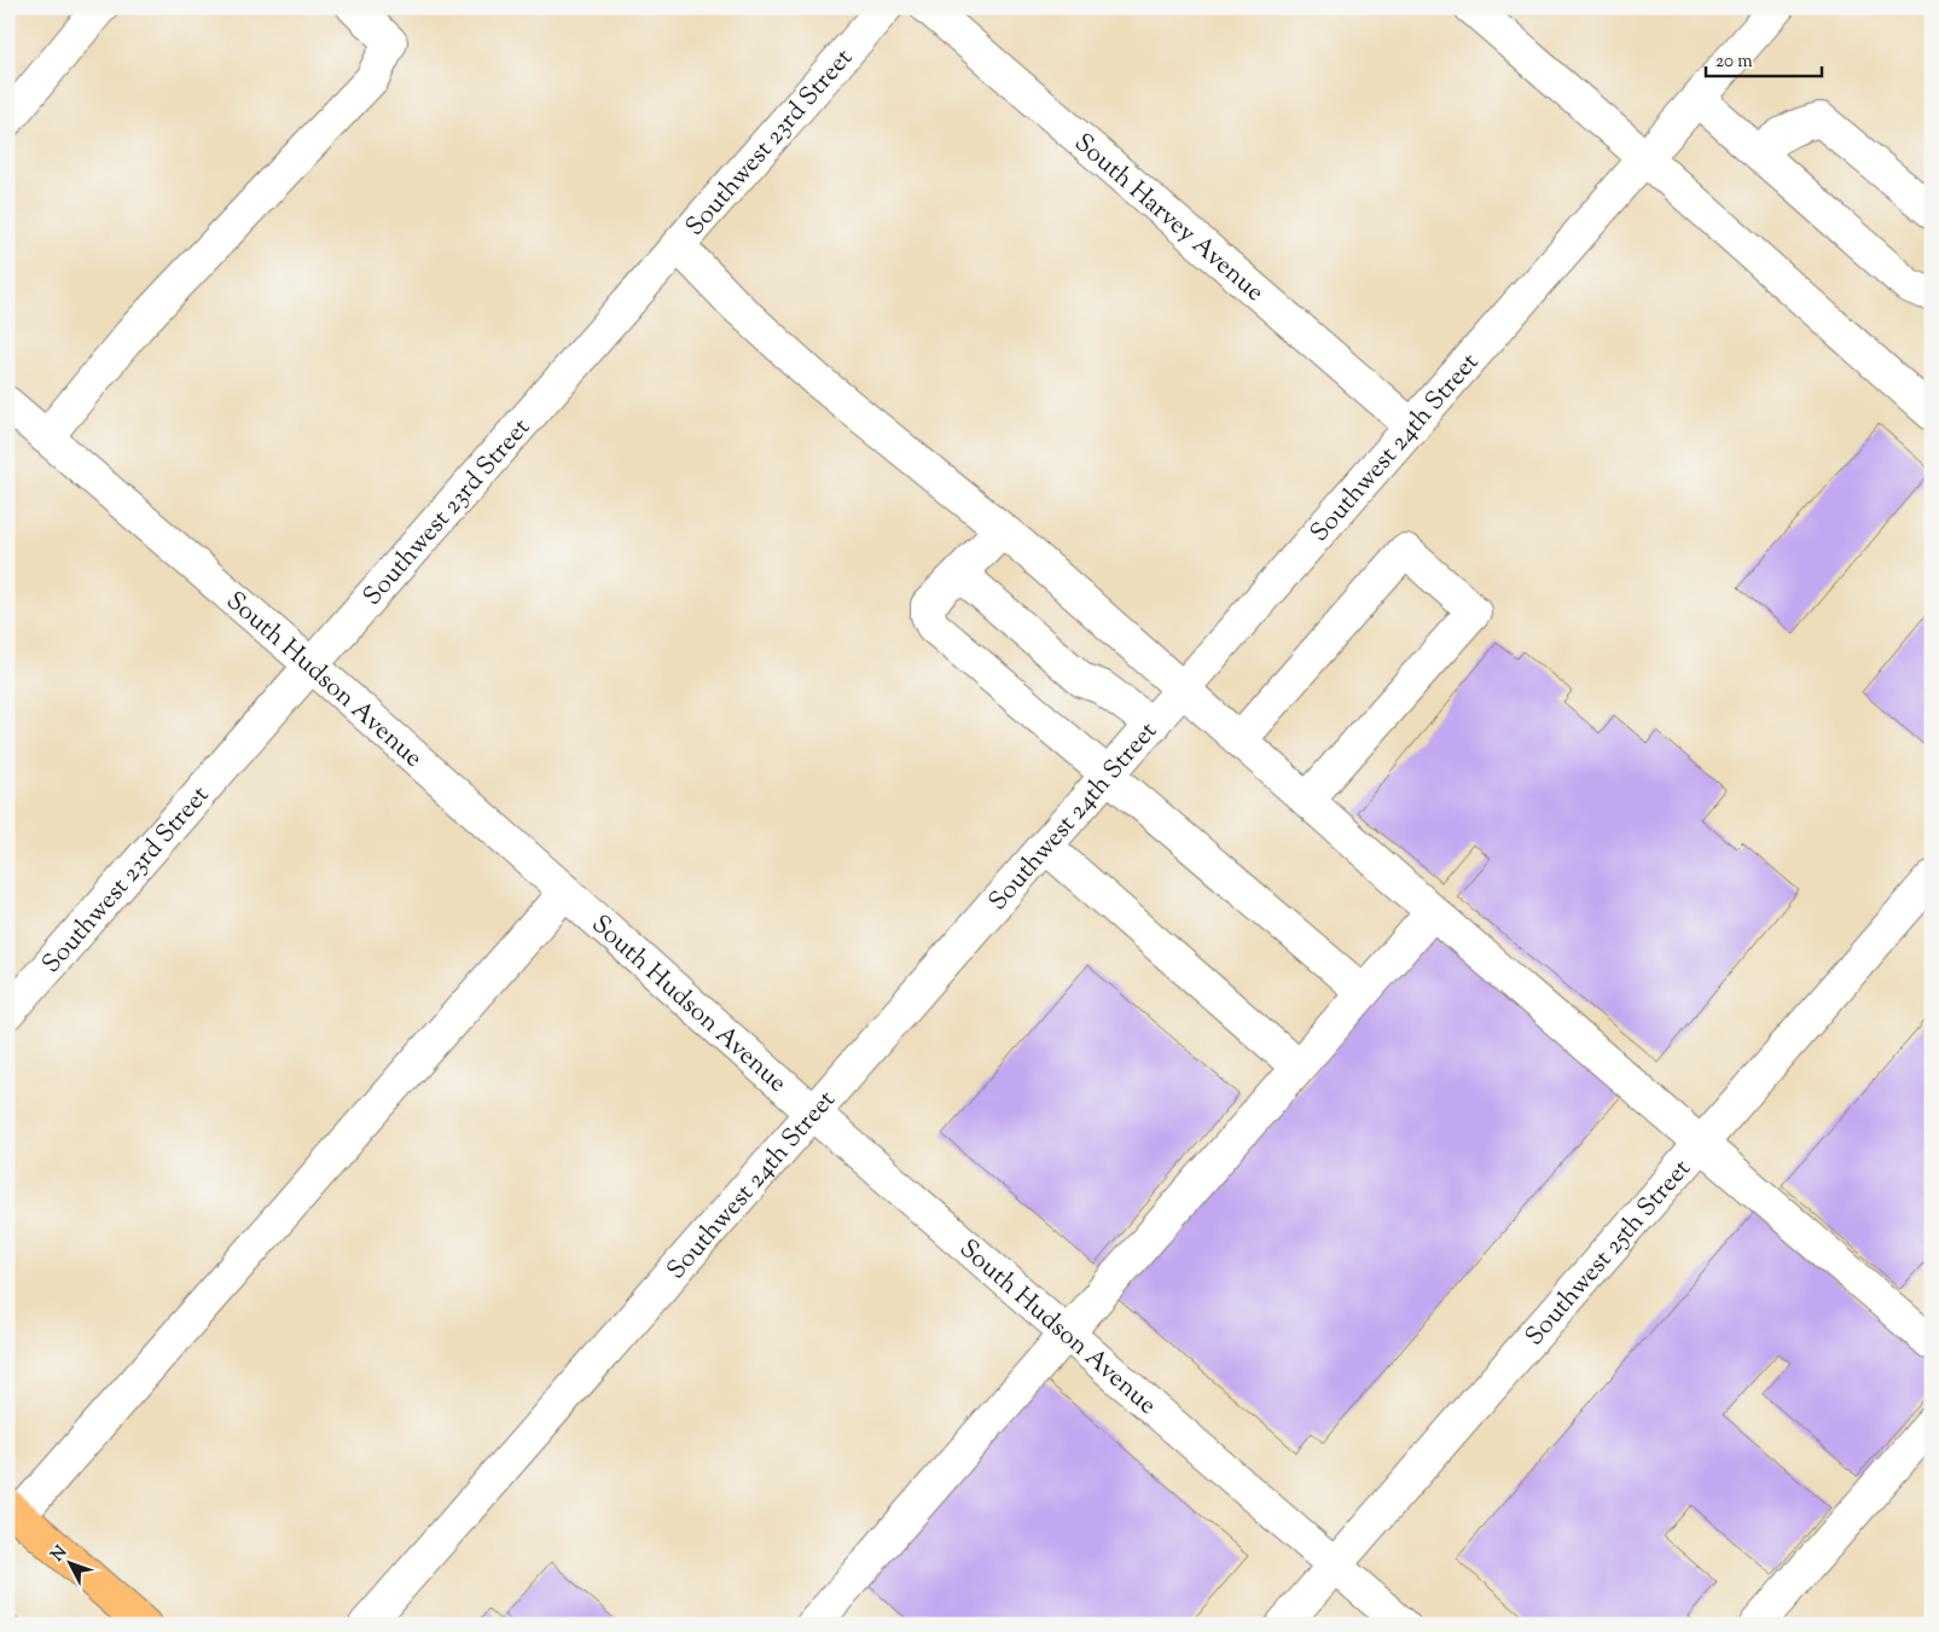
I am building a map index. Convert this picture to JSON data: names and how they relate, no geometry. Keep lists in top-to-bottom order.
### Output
{
  "streets": {
    "street": [
      "Southwest 23rd Street",
      "South Harvey Avenue",
      "Southwest 24th Street",
      "South Hudson Avenue",
      "Southwest 25th Street"
    ]
  },
  "crossings": [
    ["Southwest 23rd Street", "South Hudson Avenue"],
    ["South Harvey Avenue", "Southwest 24th Street"],
    ["Southwest 24th Street", "South Hudson Avenue"],
    ["South Hudson Avenue", "Southwest 25th Street"]
  ],
  "scale_bar": "20 m",
  "north": "top left"
}
